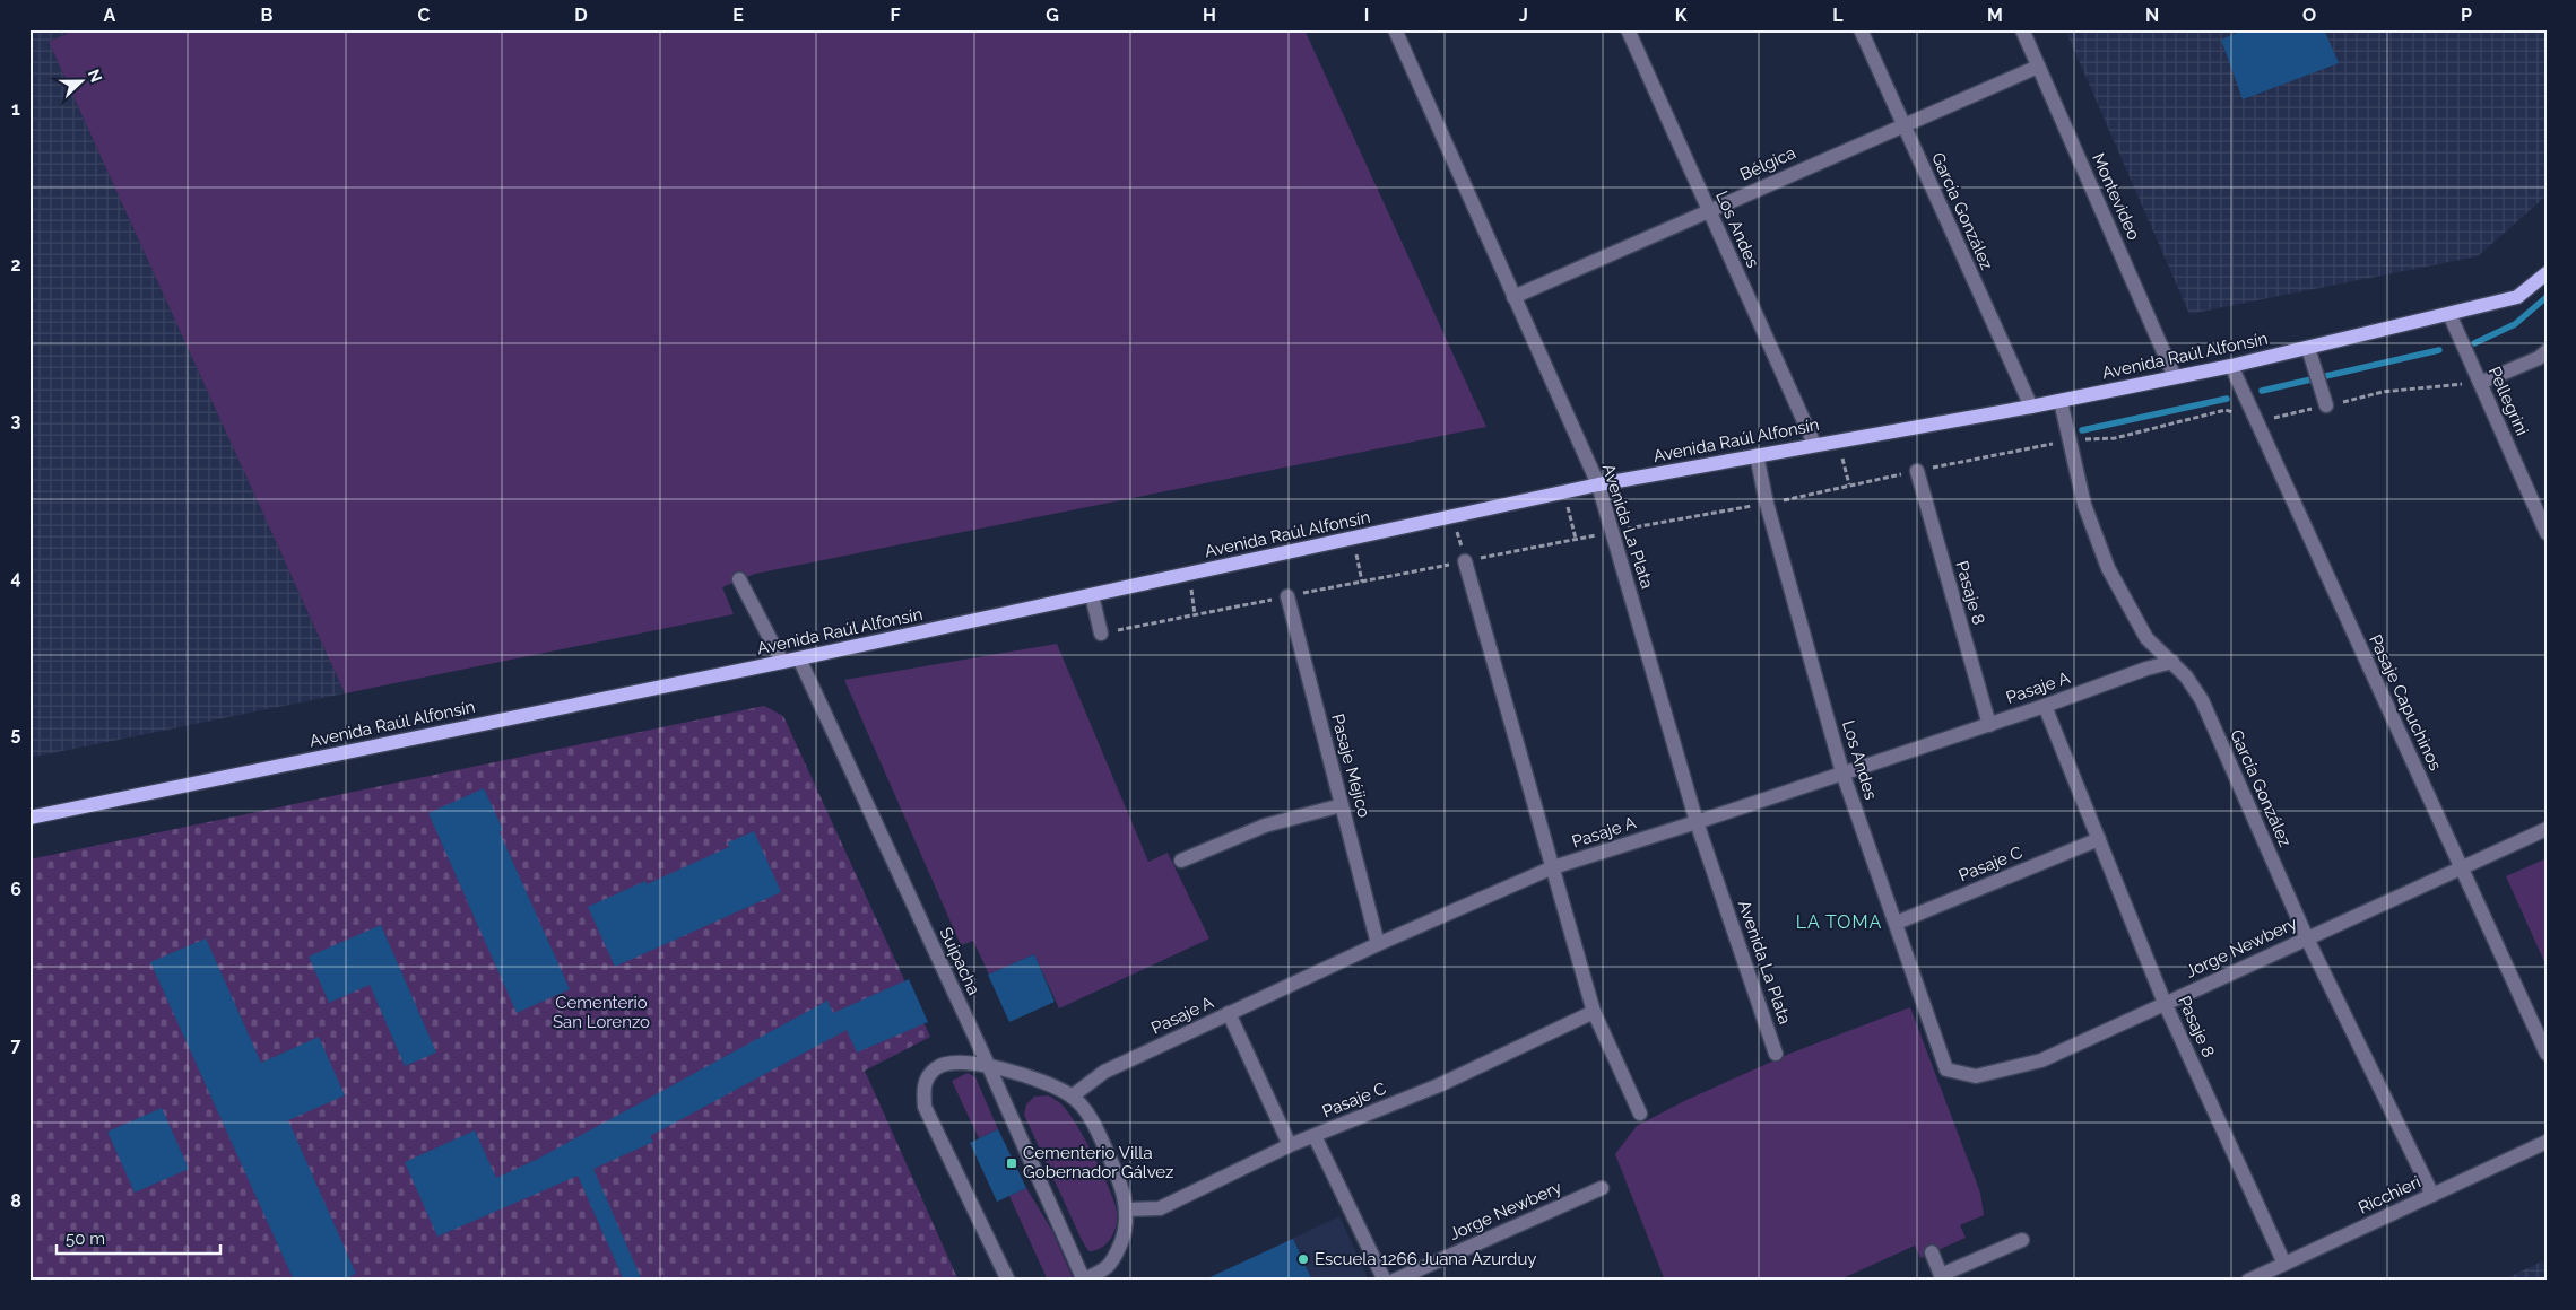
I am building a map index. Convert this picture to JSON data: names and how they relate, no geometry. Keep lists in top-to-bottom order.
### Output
{
  "streets": {
    "main road": ["Avenida Raúl Alfonsín"],
    "street": [
      "Bélgica",
      "Montevideo",
      "García González",
      "Los Andes",
      "Pellegrini",
      "Avenida La Plata",
      "Pasaje 8",
      "Pasaje A",
      "Pasaje Capuchinos",
      "Pasaje Méjico",
      "Pasaje C",
      "Jorge Newbery",
      "Suipacha",
      "Ricchieri"
    ]
  },
  "crossings": [
    ["Bélgica", "Montevideo"],
    ["Bélgica", "García González"],
    ["Bélgica", "Los Andes"],
    ["Bélgica", "Avenida La Plata"],
    ["Montevideo", "Avenida Raúl Alfonsín"],
    ["García González", "Avenida Raúl Alfonsín"],
    ["García González", "Pasaje A"],
    ["García González", "Jorge Newbery"],
    ["García González", "Ricchieri"],
    ["Los Andes", "Avenida Raúl Alfonsín"],
    ["Los Andes", "Pasaje A"],
    ["Los Andes", "Pasaje C"],
    ["Los Andes", "Jorge Newbery"],
    ["Avenida Raúl Alfonsín", "Pellegrini"],
    ["Avenida Raúl Alfonsín", "Avenida La Plata"],
    ["Avenida Raúl Alfonsín", "Pasaje Capuchinos"],
    ["Avenida Raúl Alfonsín", "Suipacha"],
    ["Avenida La Plata", "Pasaje A"],
    ["Pasaje 8", "Pasaje A"],
    ["Pasaje 8", "Pasaje C"],
    ["Pasaje 8", "Jorge Newbery"],
    ["Pasaje 8", "Ricchieri"],
    ["Pasaje A", "Pasaje Méjico"],
    ["Pasaje Capuchinos", "Jorge Newbery"]
  ],
  "districts": ["LA TOMA"],
  "parks": ["Cementerio San Lorenzo"],
  "places": {
    "transit": ["Cementerio Villa Gobernador Gálvez"],
    "other": ["Escuela 1266 Juana Azurduy"]
  },
  "scale_bar": "50 m",
  "north": "right",
  "grid": {
    "columns": [
      "A",
      "B",
      "C",
      "D",
      "E",
      "F",
      "G",
      "H",
      "I",
      "J",
      "K",
      "L",
      "M",
      "N",
      "O",
      "P"
    ],
    "rows": [
      "1",
      "2",
      "3",
      "4",
      "5",
      "6",
      "7",
      "8"
    ]
  }
}
